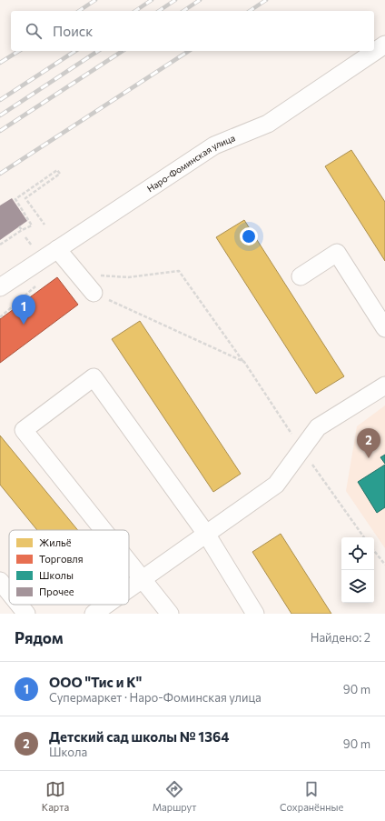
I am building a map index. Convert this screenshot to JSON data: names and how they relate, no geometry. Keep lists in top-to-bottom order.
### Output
{
  "streets": {
    "street": ["Наро-Фоминская улица"]
  },
  "legend": [
    "Жильё",
    "Торговля",
    "Школы",
    "Прочее"
  ],
  "page": {
    "search": "Поиск",
    "pins": ["1", "2"],
    "heading": ["Рядом", "Найдено: 2"],
    "list": [
      {
        "mark": "1",
        "name": "ООО \"Тис и К\"",
        "note": "Супермаркет · Наро-Фоминская улица",
        "value": "90 m"
      },
      {
        "mark": "2",
        "name": "Детский сад школы № 1364",
        "note": "Школа",
        "value": "90 m"
      }
    ],
    "nav": ["Карта", "Маршрут", "Сохранённые"]
  }
}
